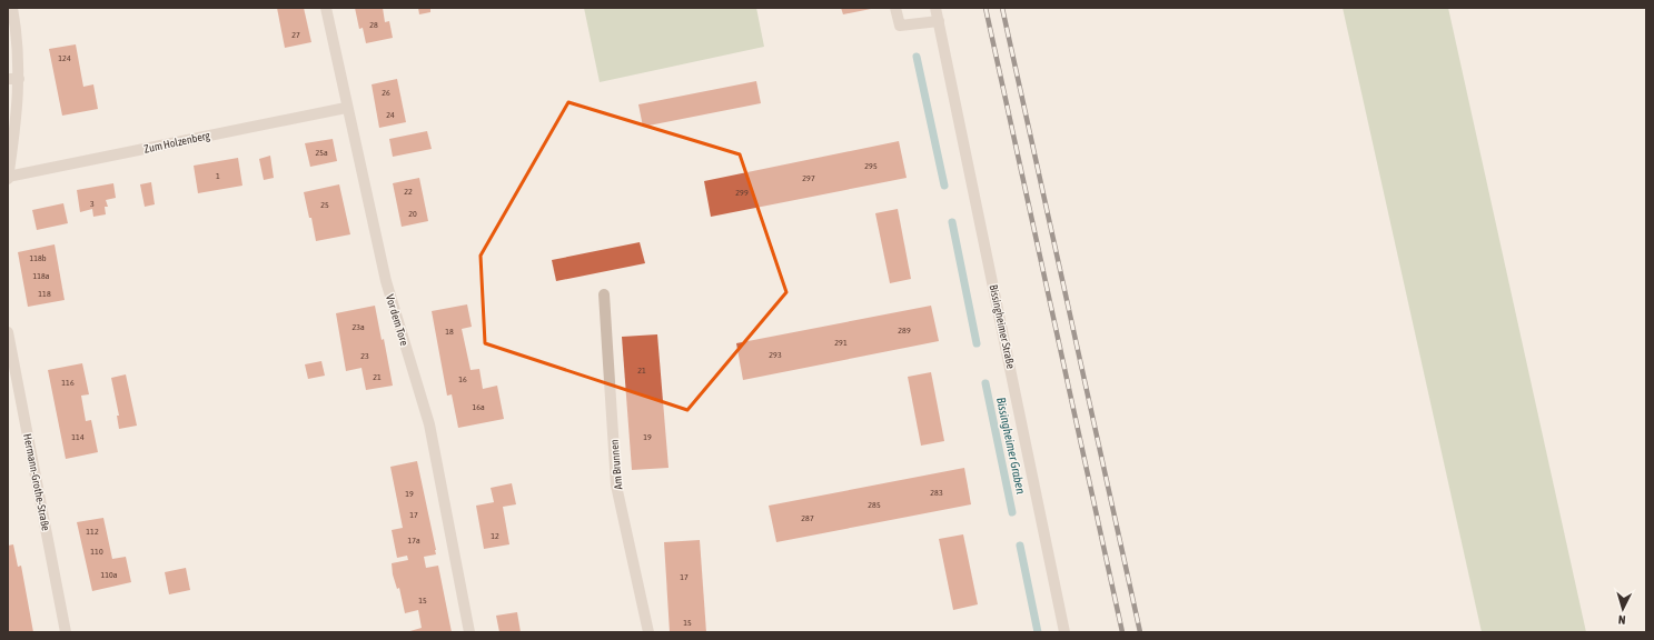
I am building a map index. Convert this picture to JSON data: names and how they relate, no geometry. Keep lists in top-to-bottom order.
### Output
{
  "streets": {
    "street": [
      "Zum Holzenberg",
      "Vor dem Tore",
      "Bissingheimer Straße",
      "Am Brunnen",
      "Hermann-Grothe-Straße"
    ]
  },
  "crossings": [
    ["Zum Holzenberg", "Vor dem Tore"]
  ],
  "water": ["Bissingheimer Graben"],
  "house_numbers": [
    "28",
    "27",
    "124",
    "26",
    "24",
    "25a",
    "295",
    "1",
    "297",
    "22",
    "299",
    "3",
    "25",
    "20",
    "118b",
    "118a",
    "118",
    "23a",
    "289",
    "18",
    "291",
    "293",
    "23",
    "21",
    "21",
    "16",
    "116",
    "16a",
    "114",
    "19",
    "283",
    "19",
    "285",
    "17",
    "287",
    "112",
    "12",
    "17a",
    "110",
    "110a",
    "17",
    "15",
    "15"
  ],
  "north": "bottom"
}
